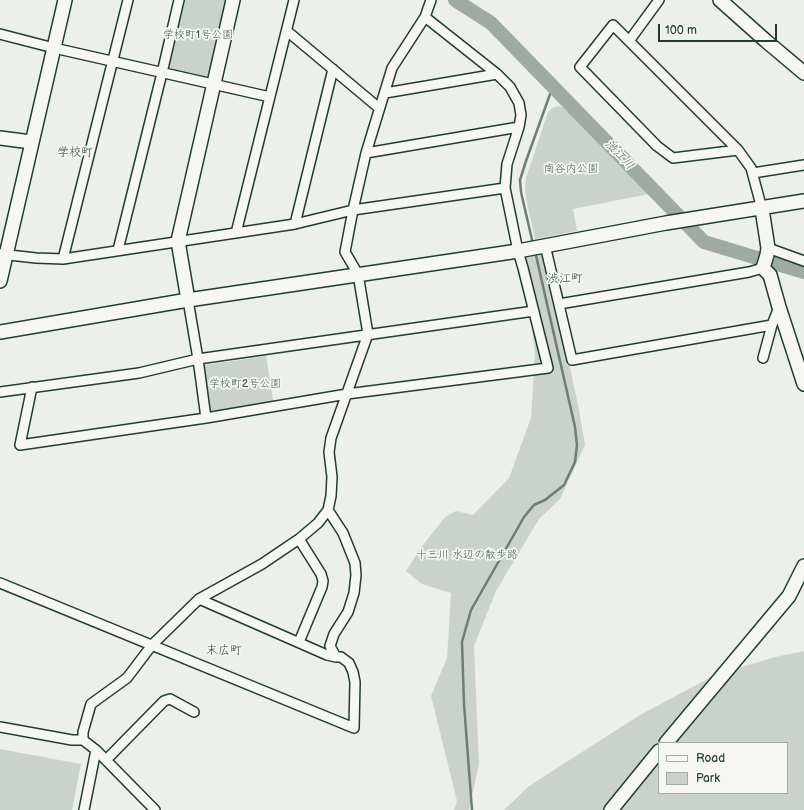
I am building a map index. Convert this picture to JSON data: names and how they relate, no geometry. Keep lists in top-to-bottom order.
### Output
{
  "districts": ["学校町", "渋江町", "末広町"],
  "water": ["渋江川"],
  "parks": [
    "学校町1号公園",
    "南谷内公園",
    "学校町2号公園",
    "十三川 水辺の散歩路"
  ],
  "legend": ["Road", "Park"],
  "scale_bar": "100 m"
}
